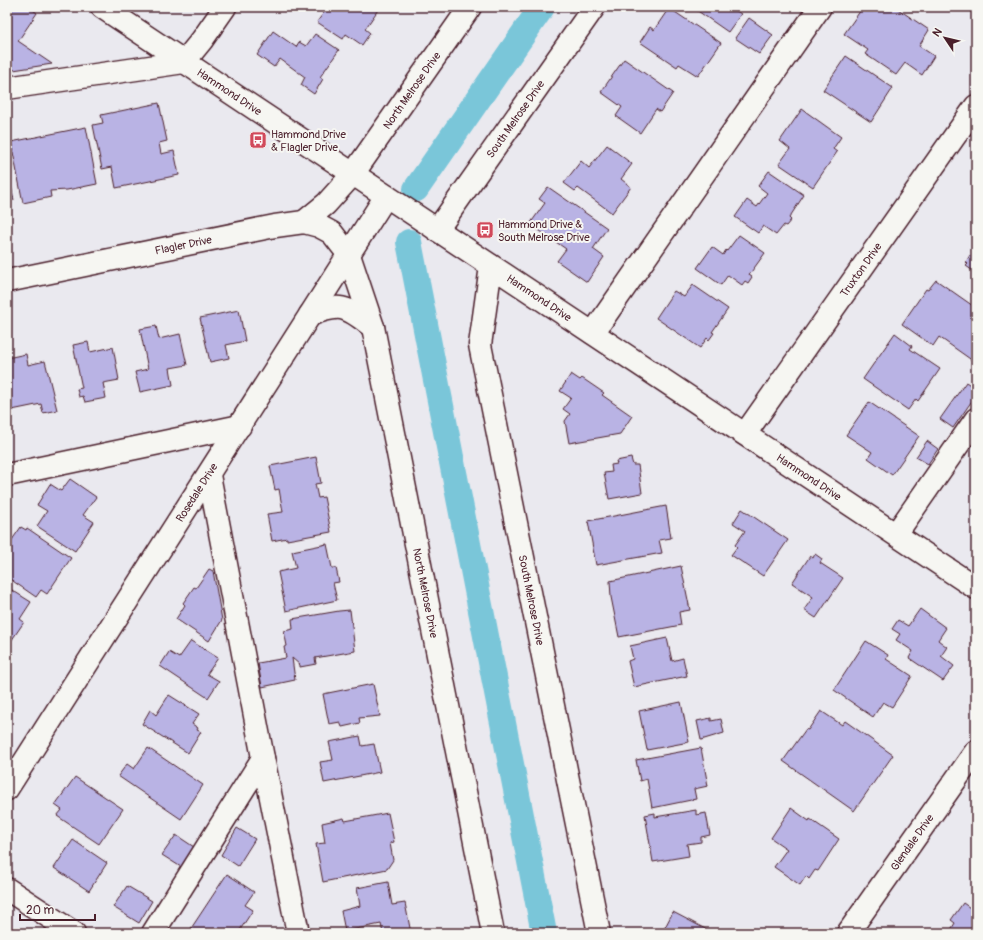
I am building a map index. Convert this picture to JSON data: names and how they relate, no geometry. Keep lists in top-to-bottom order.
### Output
{
  "streets": {
    "street": [
      "North Melrose Drive",
      "Hammond Drive",
      "South Melrose Drive",
      "Flagler Drive",
      "Truxton Drive",
      "Rosedale Drive",
      "Glendale Drive"
    ]
  },
  "crossings": [
    ["North Melrose Drive", "Hammond Drive"],
    ["North Melrose Drive", "Flagler Drive"],
    ["North Melrose Drive", "Rosedale Drive"],
    ["Hammond Drive", "South Melrose Drive"],
    ["Hammond Drive", "Truxton Drive"],
    ["Hammond Drive", "Rosedale Drive"],
    ["Flagler Drive", "Rosedale Drive"]
  ],
  "places": {
    "bus stop": ["Hammond Drive & Flagler Drive", "Hammond Drive & South Melrose Drive"]
  },
  "scale_bar": "20 m",
  "north": "top left"
}
